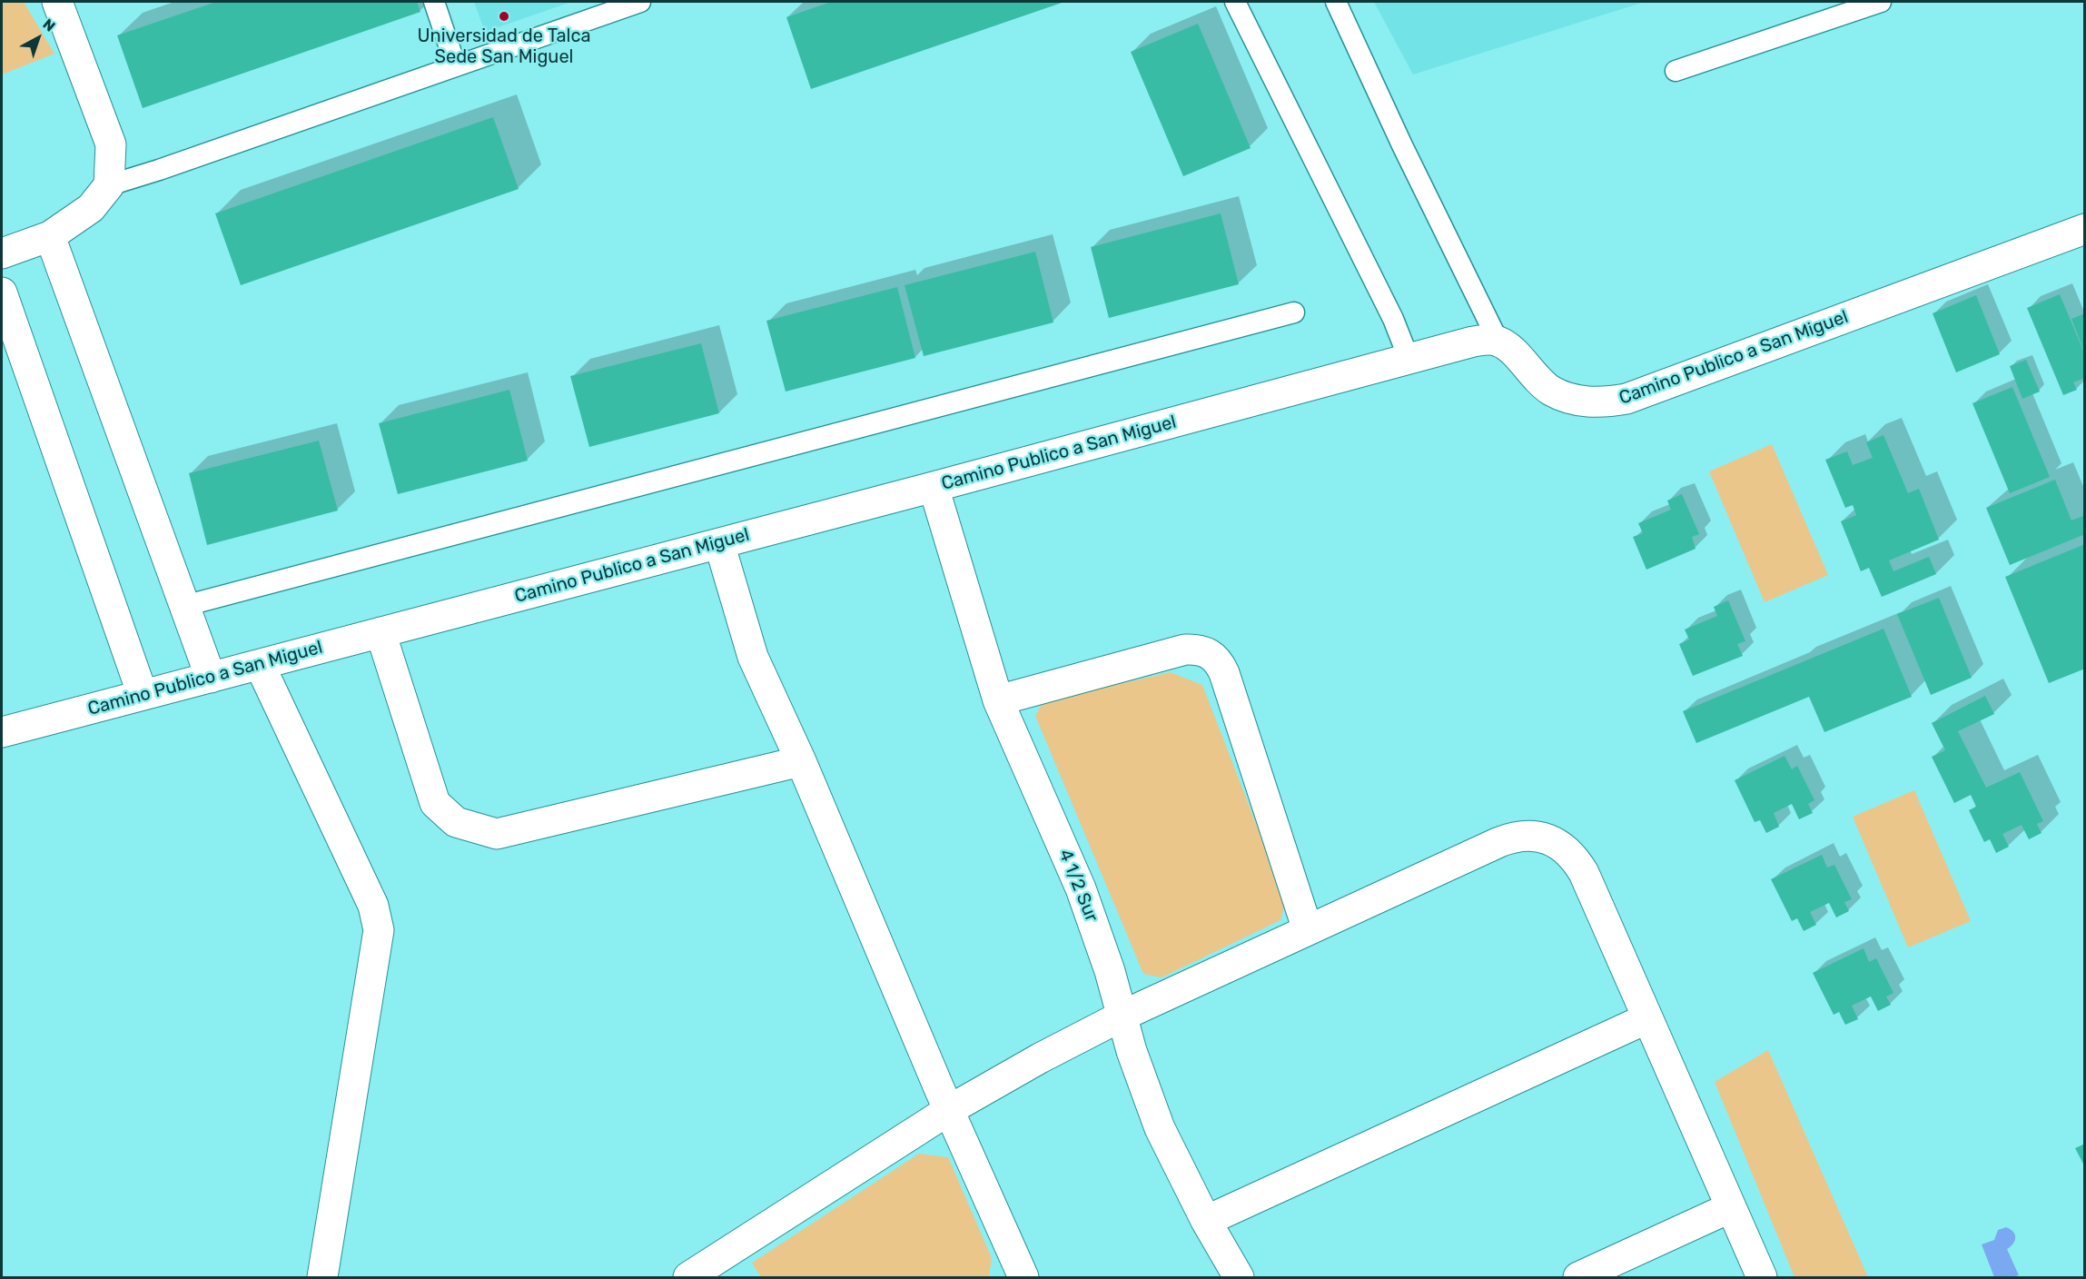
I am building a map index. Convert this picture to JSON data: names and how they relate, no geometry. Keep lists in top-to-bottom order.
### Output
{
  "streets": {
    "street": ["Camino Publico a San Miguel", "4 1/2 Sur"]
  },
  "crossings": [
    ["Camino Publico a San Miguel", "4 1/2 Sur"]
  ],
  "places": ["Universidad de Talca Sede San Miguel"],
  "north": "top right"
}
